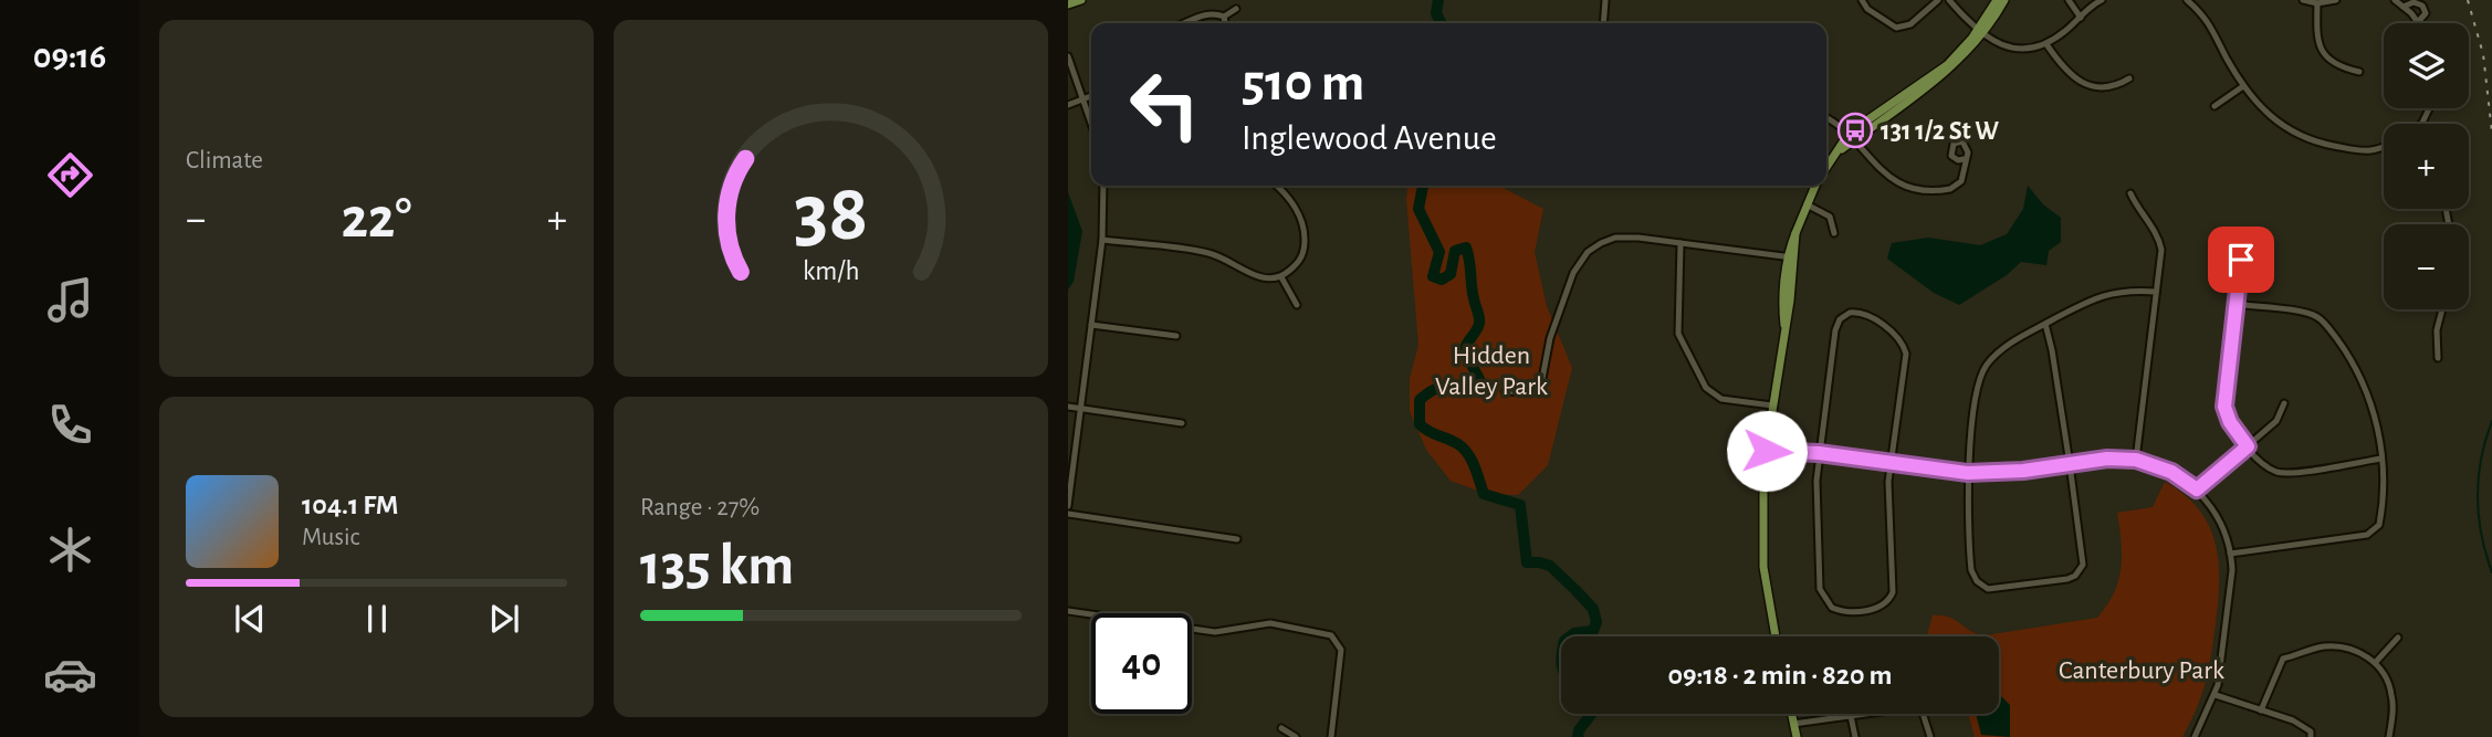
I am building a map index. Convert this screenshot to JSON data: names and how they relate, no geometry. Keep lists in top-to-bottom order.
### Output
{
  "parks": ["Hidden Valley Park", "Canterbury Park"],
  "places": {
    "bus stop": ["131 1/2 St W"]
  },
  "page": {
    "tabs": "09:16",
    "tile": [
      "Climate",
      ["Range · 27%", "135 km"]
    ],
    "map_buttons": ["+", "−"],
    "turn": ["510 m", "Inglewood Avenue"],
    "heat": ["−", "22°", "+"],
    "song": ["104.1 FM", "Music"],
    "limit": "40",
    "trip": "09:18 · 2 min · 820 m",
    "gauge": ["38", "km/h"]
  }
}
